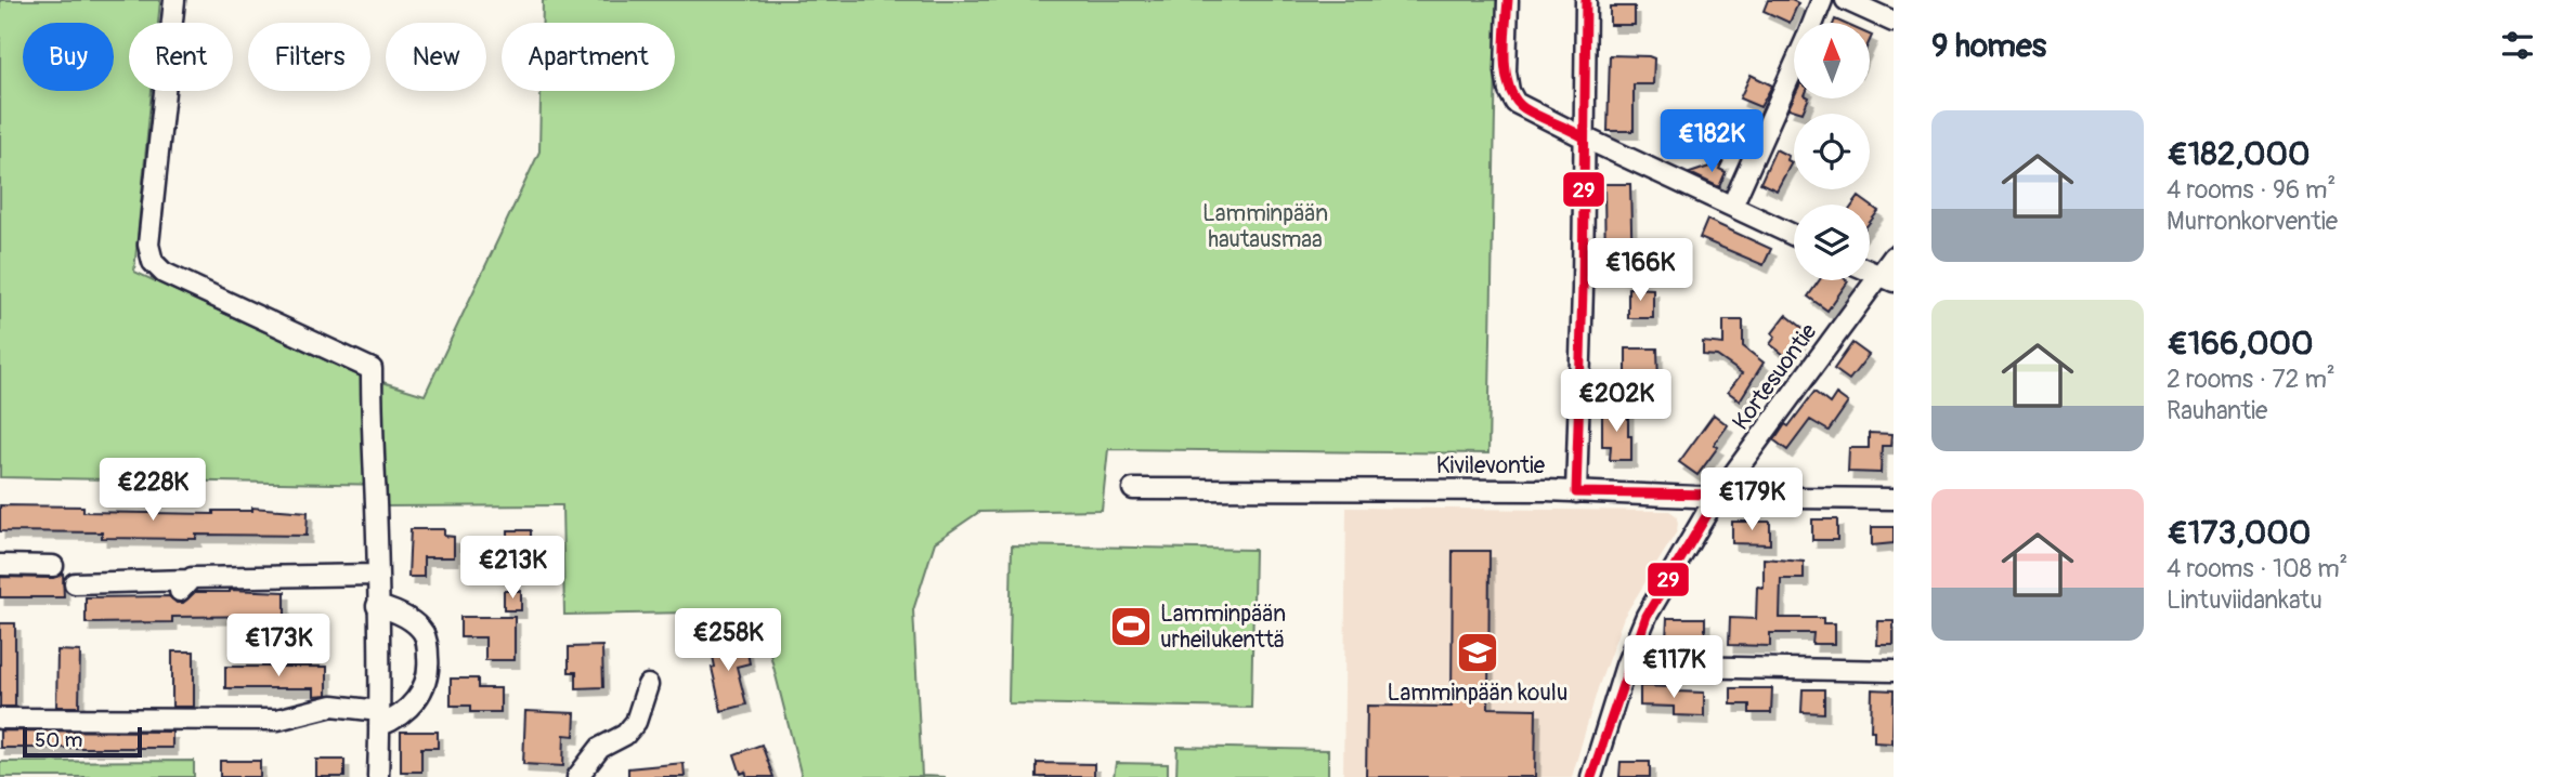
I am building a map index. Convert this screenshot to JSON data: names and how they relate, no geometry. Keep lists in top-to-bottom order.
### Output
{
  "streets": {
    "street": ["Kortesuontie", "Kivilevontie"]
  },
  "crossings": [
    ["Kortesuontie", "Kivilevontie"]
  ],
  "parks": ["Lamminpään hautausmaa"],
  "places": {
    "sports": ["Lamminpään urheilukenttä"],
    "school or university": ["Lamminpään koulu"]
  },
  "lines": ["transit line 29"],
  "scale_bar": "50 m",
  "north": "top",
  "page": {
    "heading": "9 homes",
    "chip": [
      "Buy",
      "Rent",
      "Filters",
      "New",
      "Apartment"
    ],
    "list": [
      {
        "name": "€182,000",
        "note": "4 rooms · 96 m² · Murronkorventie"
      },
      {
        "name": "€166,000",
        "note": "2 rooms · 72 m² · Rauhantie"
      },
      {
        "name": "€173,000",
        "note": "4 rooms · 108 m² · Lintuviidankatu"
      }
    ],
    "price": [
      "€182K",
      "€166K",
      "€202K",
      "€228K",
      "€179K",
      "€213K",
      "€258K",
      "€173K",
      "€117K"
    ],
    "scale": "50 m"
  }
}
